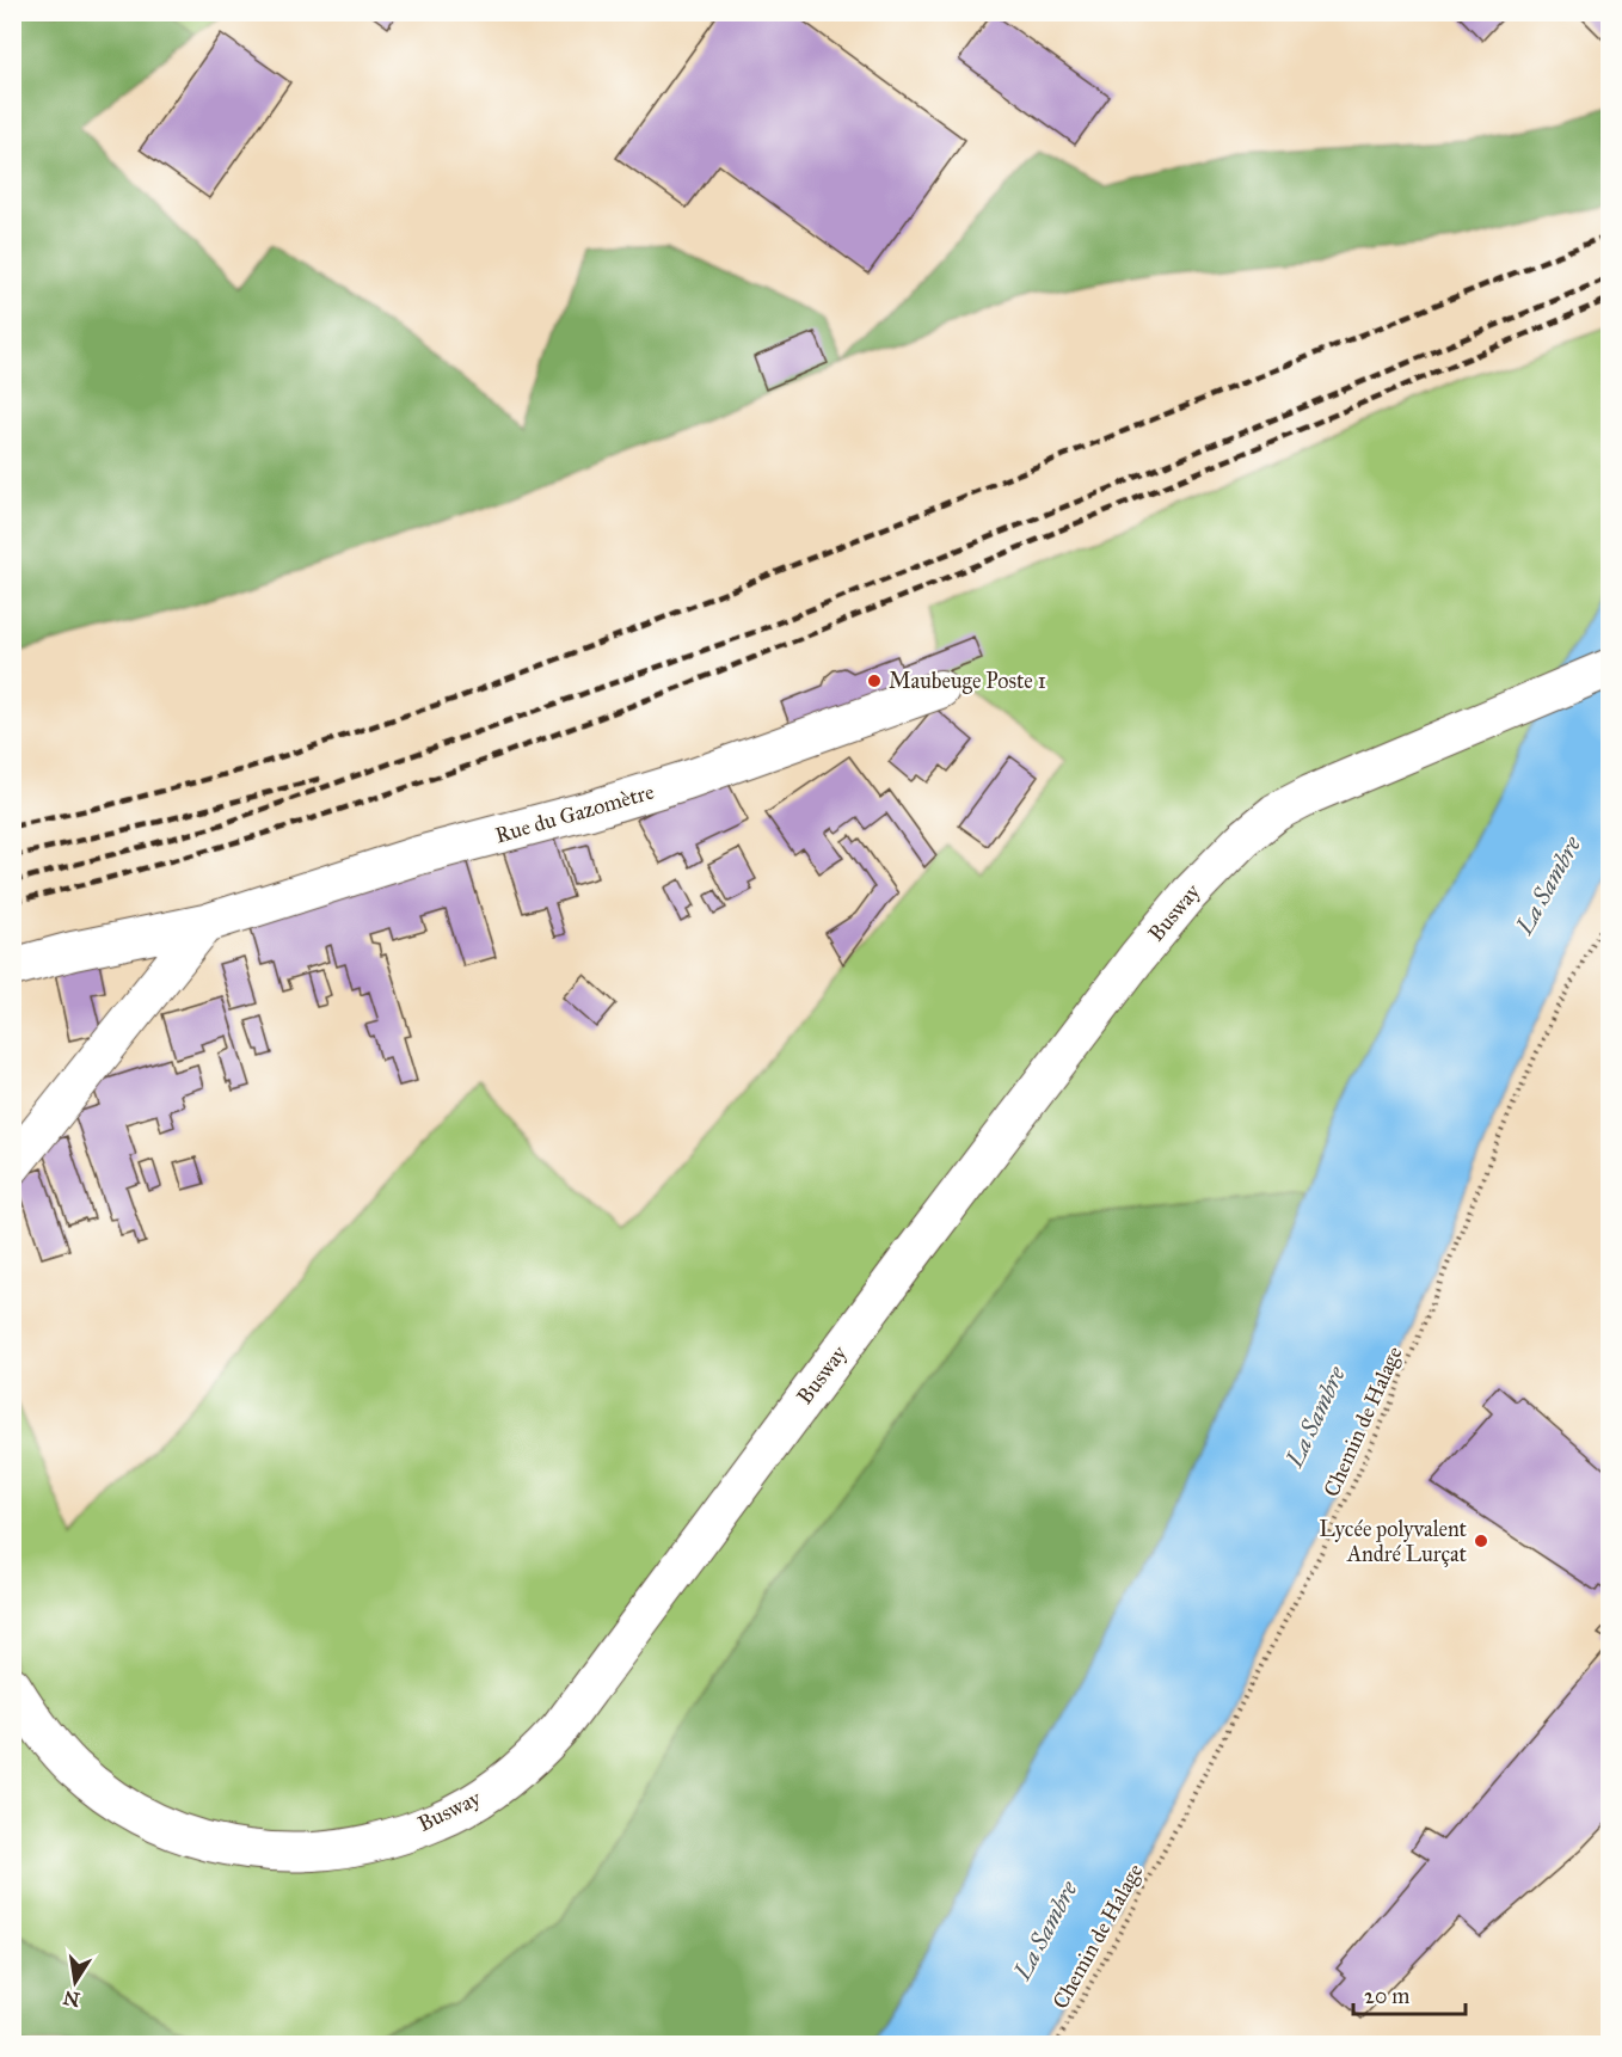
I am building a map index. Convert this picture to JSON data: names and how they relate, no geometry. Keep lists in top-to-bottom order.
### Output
{
  "streets": {
    "street": ["Rue du Gazomètre", "Busway"],
    "path": ["Chemin de Halage"]
  },
  "water": ["La Sambre"],
  "places": ["Maubeuge Poste 1", "Lycée polyvalent André Lurçat"],
  "scale_bar": "20 m",
  "north": "bottom"
}
